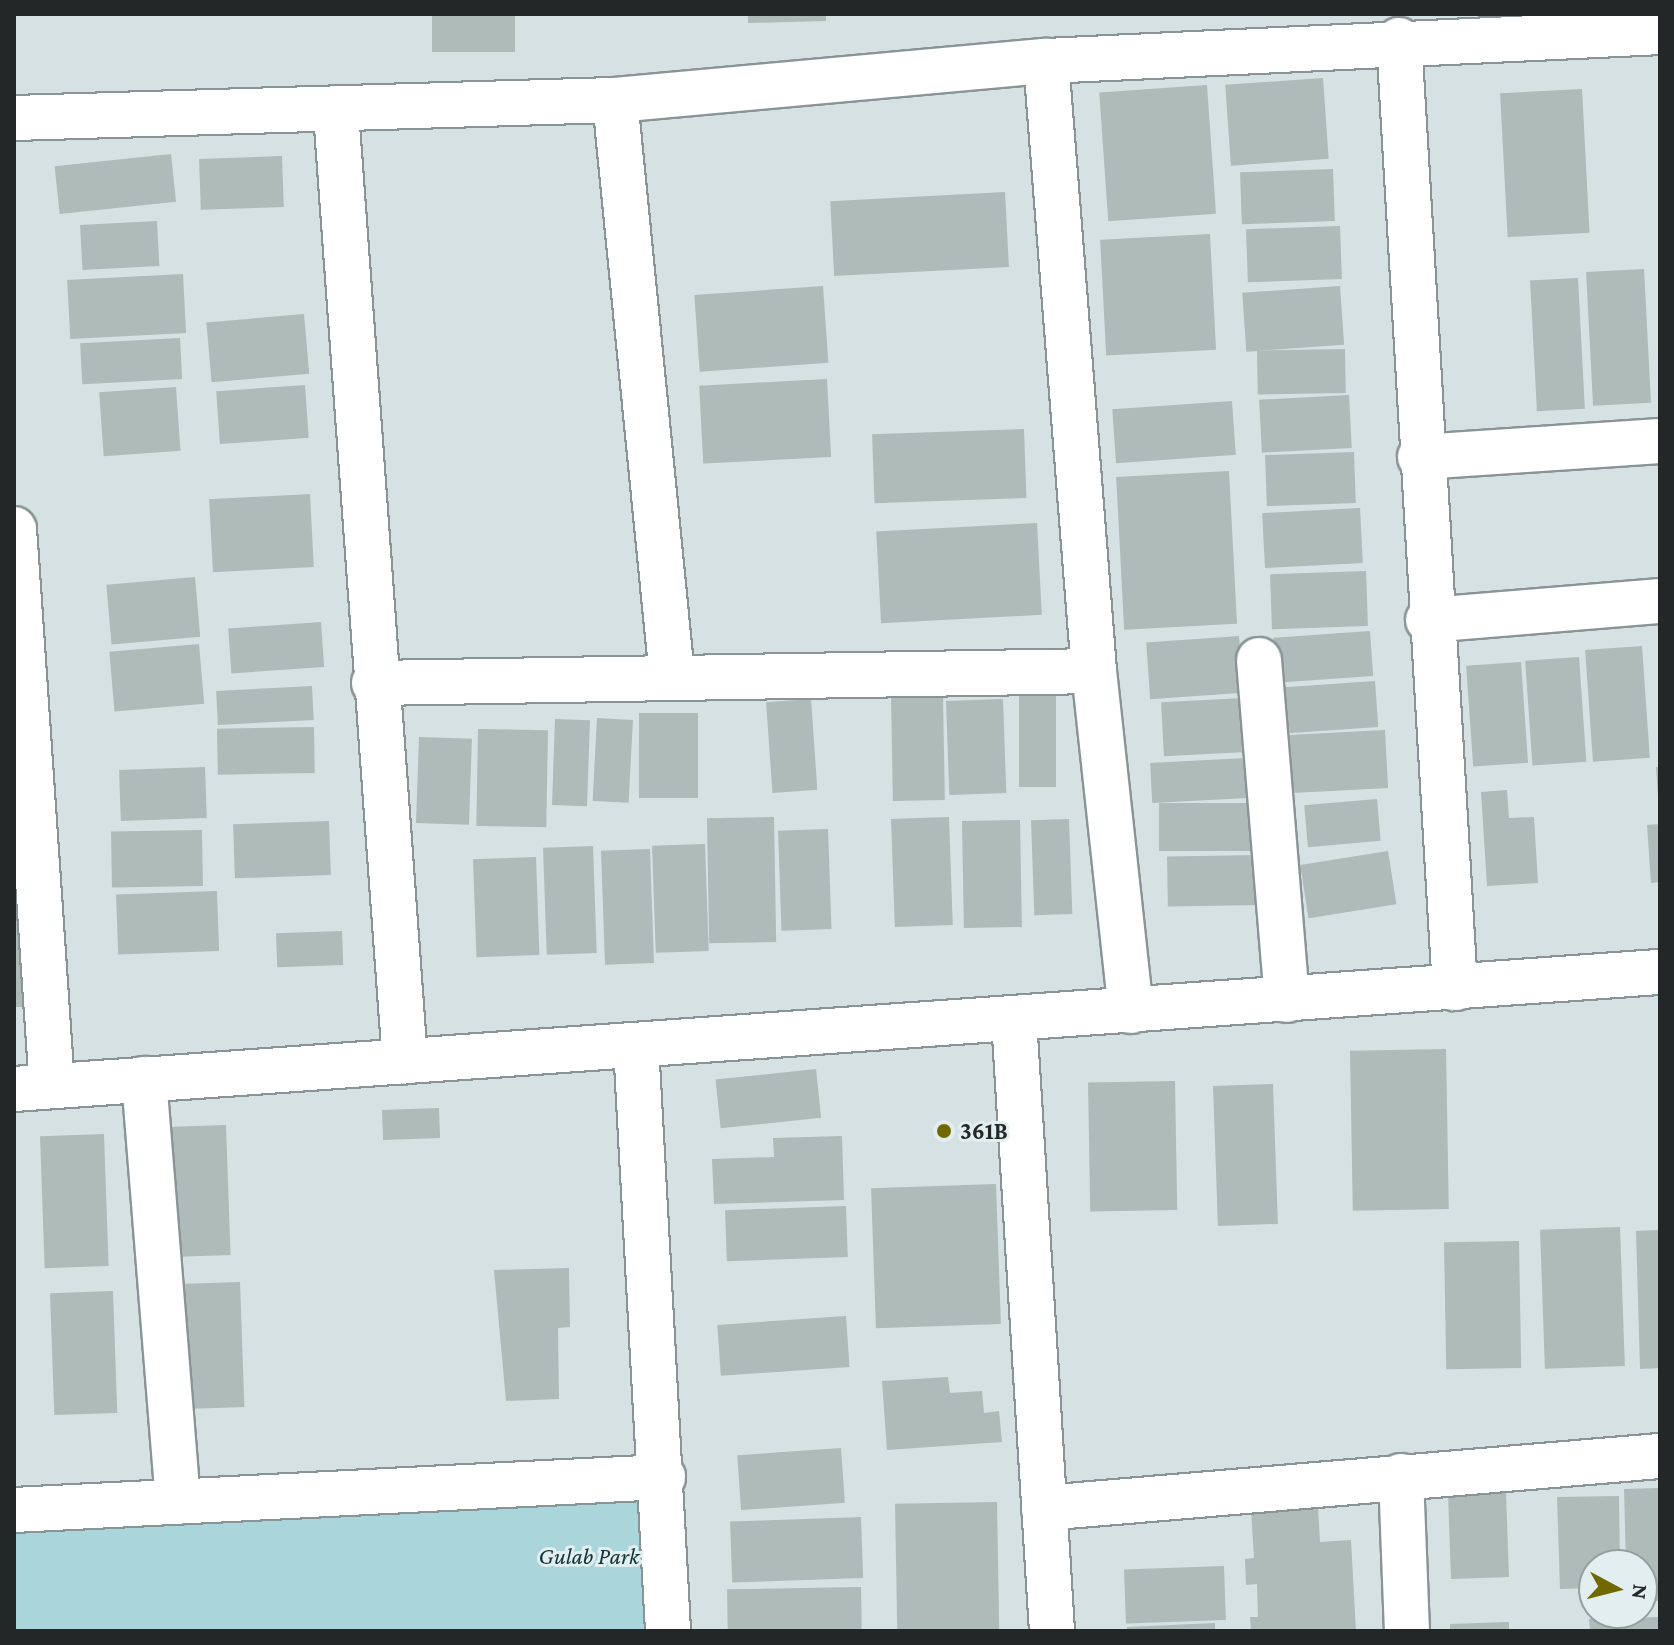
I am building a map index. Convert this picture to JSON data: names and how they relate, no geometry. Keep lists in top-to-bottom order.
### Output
{
  "parks": ["Gulab Park"],
  "places": ["361B"],
  "north": "right"
}
